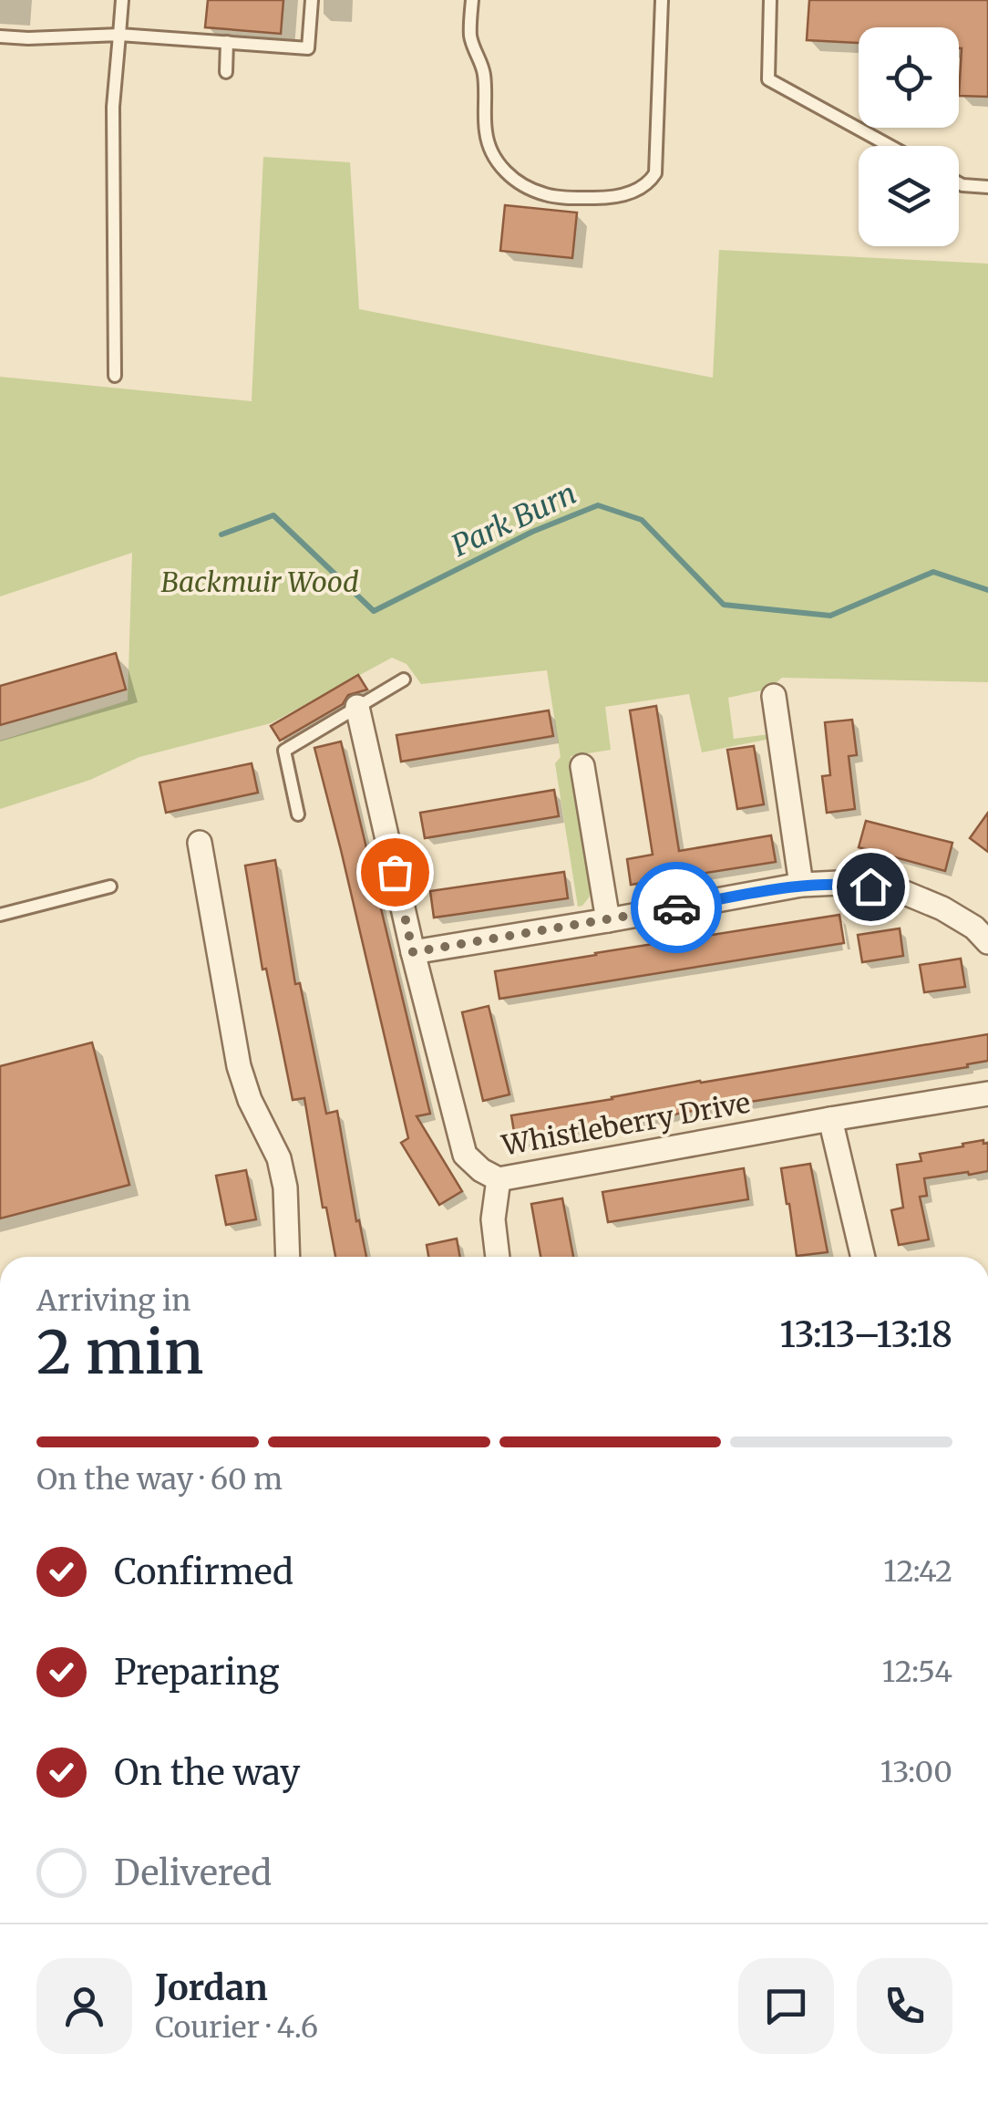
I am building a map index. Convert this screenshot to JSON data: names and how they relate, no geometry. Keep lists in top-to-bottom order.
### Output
{
  "streets": {
    "street": ["Whistleberry Drive"]
  },
  "water": ["Park Burn"],
  "parks": ["Backmuir Wood"],
  "page": {
    "heading": ["2 min", "Arriving in", "13:13–13:18"],
    "panel": ["Jordan", "Courier · 4.6"],
    "bar": "On the way · 60 m",
    "list": [
      ["Confirmed", "12:42"],
      ["Preparing", "12:54"],
      ["On the way", "13:00"],
      "Delivered"
    ]
  }
}
